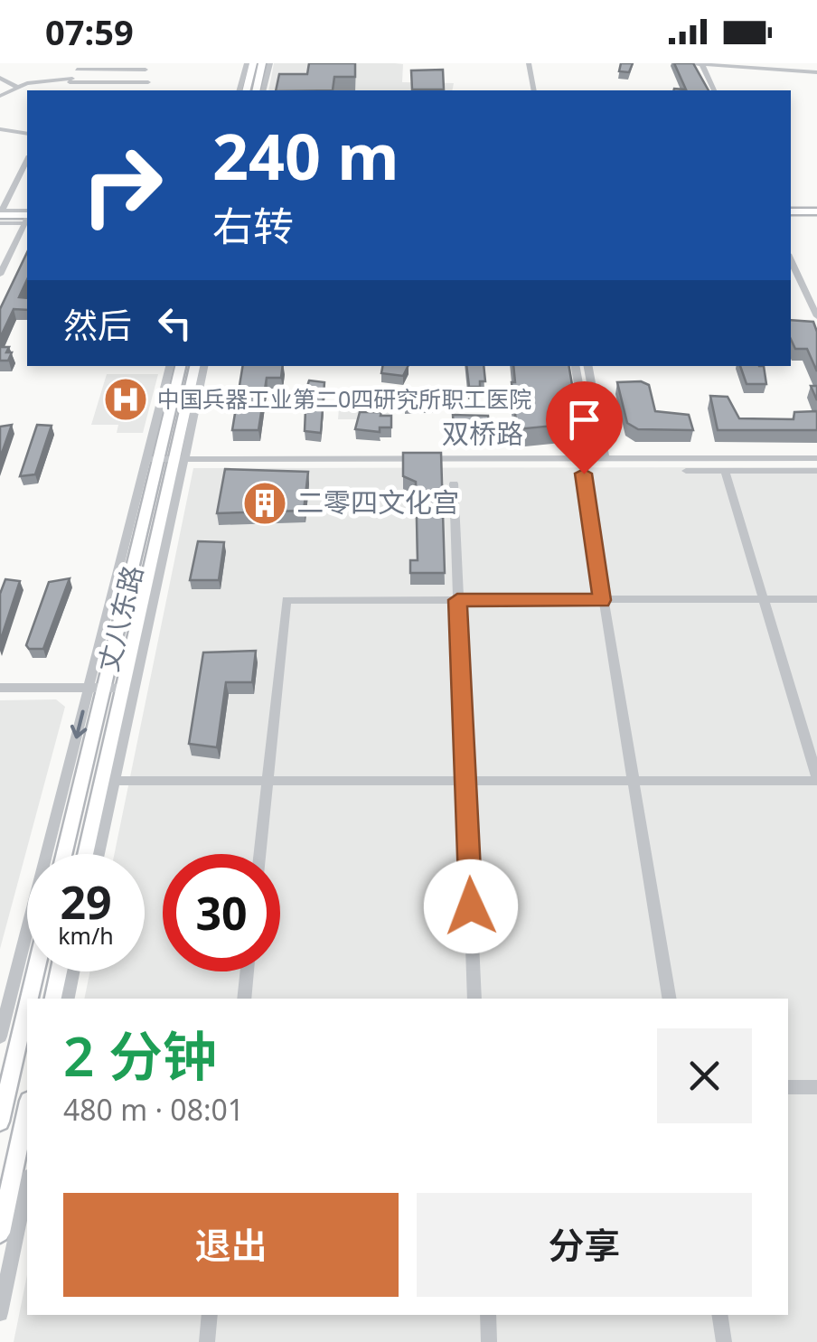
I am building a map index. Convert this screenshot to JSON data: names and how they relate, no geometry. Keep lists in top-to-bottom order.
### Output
{
  "streets": {
    "main road": ["丈八东路"],
    "street": ["双桥路"]
  },
  "crossings": [
    ["双桥路", "丈八东路"]
  ],
  "places": {
    "hospital": ["中国兵器工业第二0四研究所职工医院"],
    "building": ["二零四文化宫"]
  },
  "page": {
    "status": "07:59",
    "turn": ["240 m", "右转"],
    "then": "然后",
    "speed": "29 km/h",
    "limit": "30",
    "heading": ["2 分钟", "480 m · 08:01"],
    "buttons": ["退出", "分享"]
  }
}
